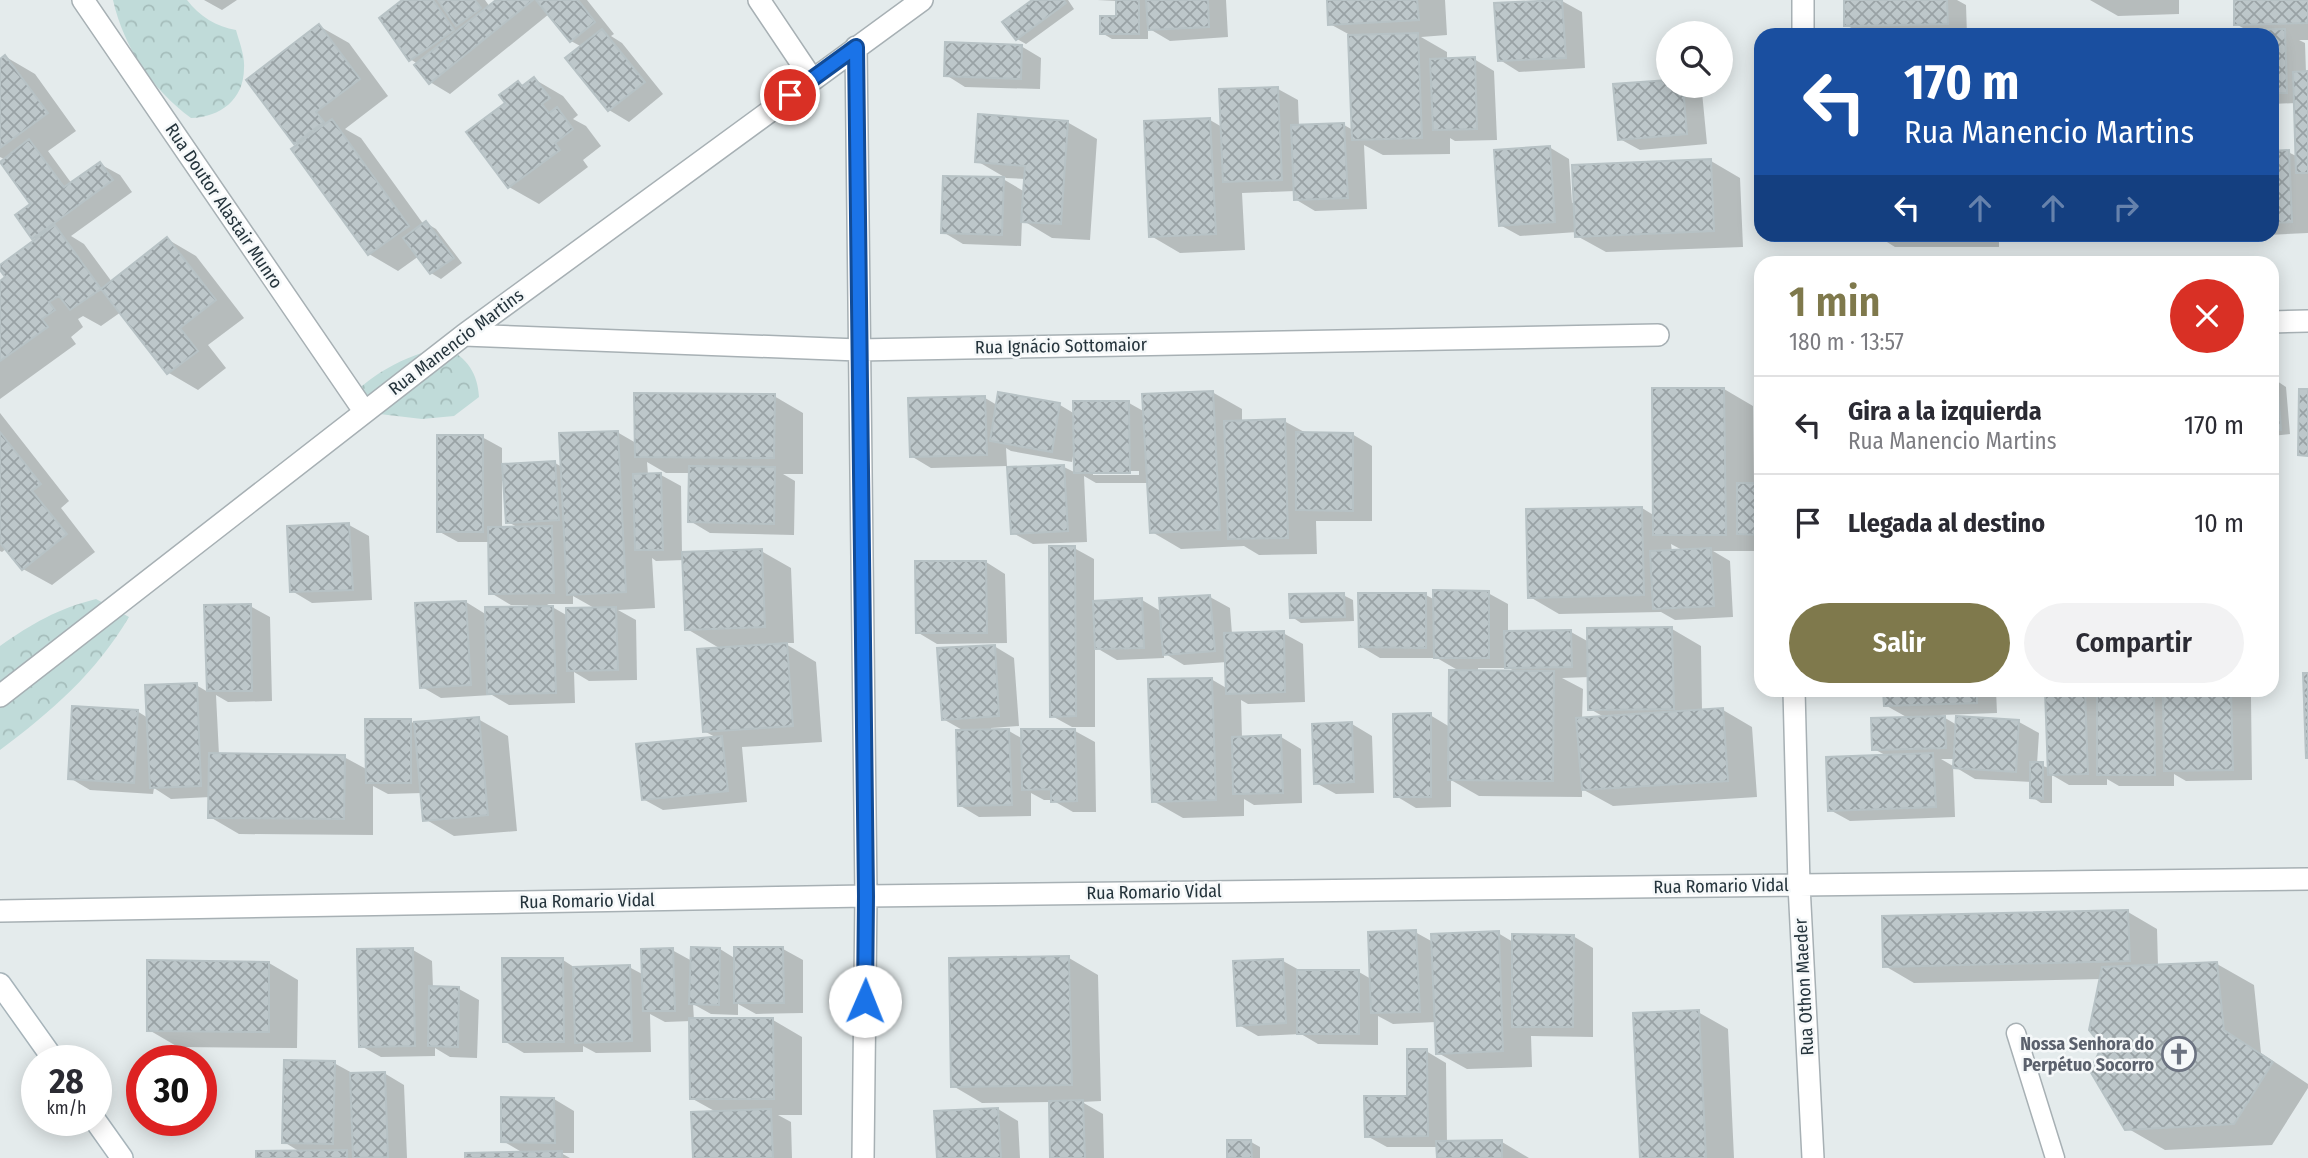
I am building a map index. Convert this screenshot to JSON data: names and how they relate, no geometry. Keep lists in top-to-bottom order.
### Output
{
  "streets": {
    "street": [
      "Rua Doutor Alastair Munro",
      "Rua Manencio Martins",
      "Rua Ignácio Sottomaior",
      "Rua Romario Vidal",
      "Rua Othon Maeder"
    ]
  },
  "crossings": [
    ["Rua Doutor Alastair Munro", "Rua Manencio Martins"],
    ["Rua Manencio Martins", "Rua Ignácio Sottomaior"],
    ["Rua Romario Vidal", "Rua Othon Maeder"]
  ],
  "places": {
    "church": ["Nossa Senhora do Perpétuo Socorro"]
  },
  "page": {
    "turn": ["170 m", "Rua Manencio Martins"],
    "heading": ["1 min", "180 m · 13:57"],
    "list": [
      {
        "name": "Gira a la izquierda",
        "note": "Rua Manencio Martins",
        "value": "170 m"
      },
      {
        "name": "Llegada al destino",
        "value": "10 m"
      }
    ],
    "buttons": ["Salir", "Compartir"],
    "speed": "28 km/h",
    "limit": "30"
  }
}
